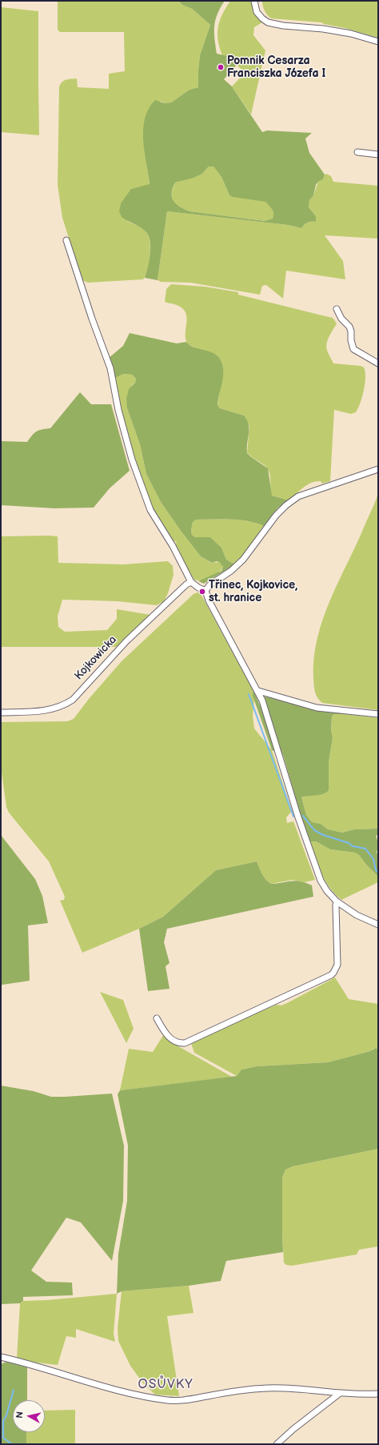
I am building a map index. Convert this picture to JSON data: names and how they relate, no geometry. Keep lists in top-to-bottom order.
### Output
{
  "streets": {
    "street": ["Kojkowicka"]
  },
  "districts": ["OSŮVKY"],
  "places": ["Pomnik Cesarza Franciszka Józefa I", "Třinec, Kojkovice, st. hranice"],
  "north": "left"
}
